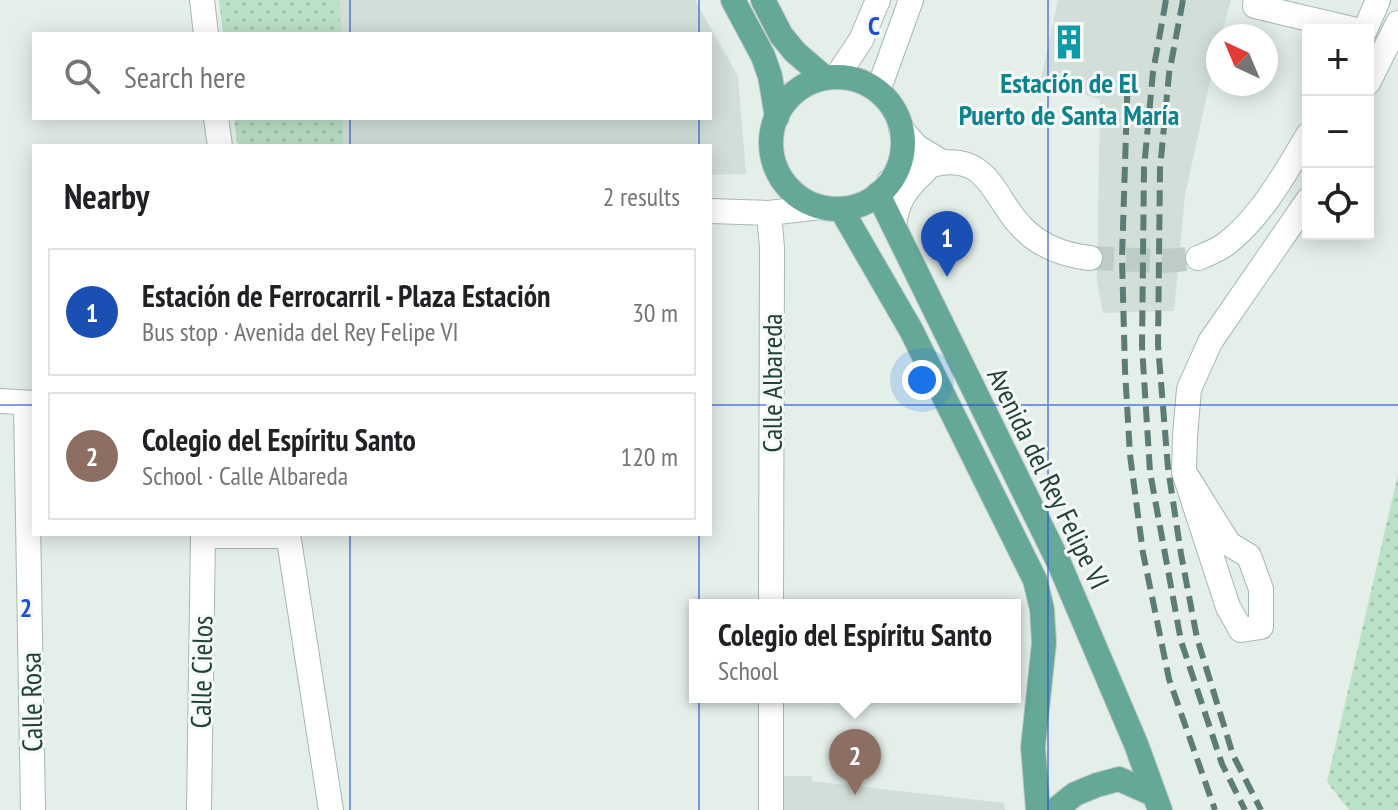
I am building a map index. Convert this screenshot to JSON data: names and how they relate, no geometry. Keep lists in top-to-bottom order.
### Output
{
  "streets": {
    "main road": ["Avenida del Rey Felipe VI"],
    "street": ["Calle Albareda", "Calle Cielos", "Calle Rosa"]
  },
  "places": {
    "building": ["Estación de El Puerto de Santa María"]
  },
  "north": "top left",
  "page": {
    "map_buttons": ["+", "−"],
    "search": "Search here",
    "heading": ["Nearby", "2 results"],
    "pins": ["1", "2"],
    "list": [
      {
        "mark": "1",
        "name": "Estación de Ferrocarril - Plaza Estación",
        "note": "Bus stop · Avenida del Rey Felipe VI",
        "value": "30 m"
      },
      {
        "mark": "2",
        "name": "Colegio del Espíritu Santo",
        "note": "School · Calle Albareda",
        "value": "120 m"
      }
    ],
    "popup": ["Colegio del Espíritu Santo", "School"]
  },
  "grid": {
    "columns": ["C"],
    "rows": ["2"]
  }
}
